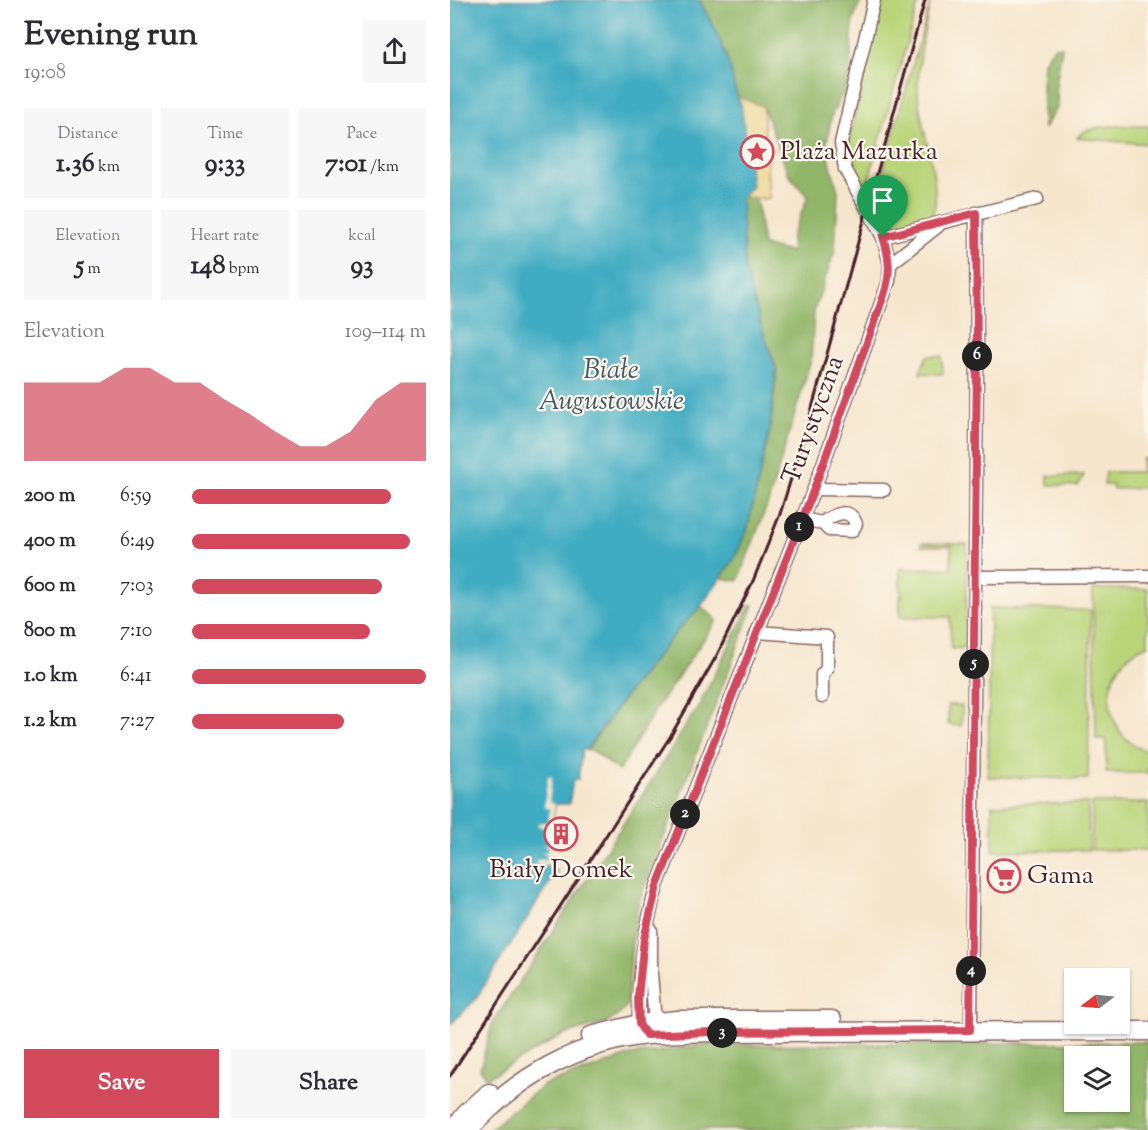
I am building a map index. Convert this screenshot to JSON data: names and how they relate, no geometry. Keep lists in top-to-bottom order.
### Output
{
  "streets": {
    "street": ["Turystyczna"]
  },
  "water": ["Białe Augustowskie"],
  "places": {
    "place": ["Plaża Mazurka"],
    "building": ["Biały Domek"],
    "supermarket": ["Gama"]
  },
  "north": "left",
  "page": {
    "heading": ["Evening run", "19:08"],
    "stats": [
      ["Distance", "1.36 km"],
      ["Time", "9:33"],
      ["Pace", "7:01 /km"],
      ["Elevation", "5 m"],
      ["Heart rate", "148 bpm"],
      ["kcal", "93"]
    ],
    "chart": ["Elevation", "109–114 m"],
    "pins": [
      "6",
      "1",
      "5",
      "2",
      "4",
      "3"
    ],
    "list": [
      {
        "name": "200 m",
        "note": "6:59"
      },
      {
        "name": "400 m",
        "note": "6:49"
      },
      {
        "name": "600 m",
        "note": "7:03"
      },
      {
        "name": "800 m",
        "note": "7:10"
      },
      {
        "name": "1.0 km",
        "note": "6:41"
      },
      {
        "name": "1.2 km",
        "note": "7:27"
      }
    ],
    "buttons": ["Save", "Share"]
  }
}
